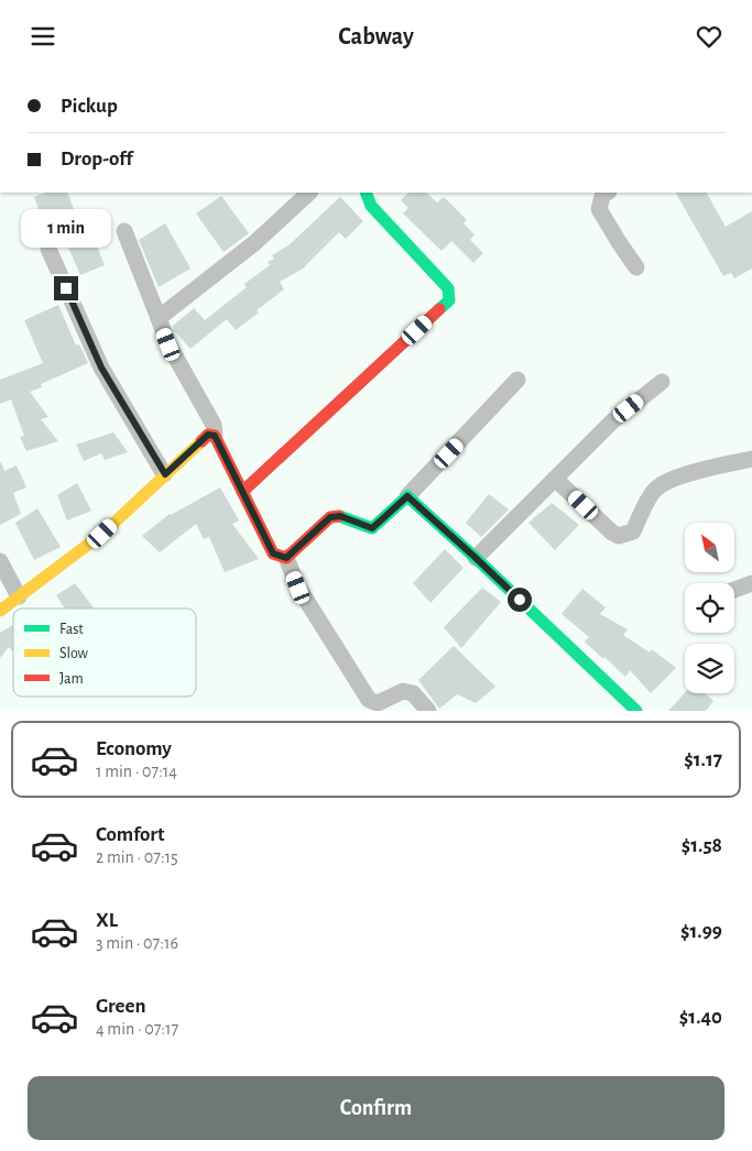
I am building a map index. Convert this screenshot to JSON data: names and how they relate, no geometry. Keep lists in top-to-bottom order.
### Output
{
  "legend": ["Fast", "Slow", "Jam"],
  "north": "top left",
  "page": {
    "header": "Cabway",
    "banner": ["Pickup", "Drop-off"],
    "bubble": "1 min",
    "list": [
      {
        "name": "Economy",
        "note": "1 min · 07:14",
        "value": "$1.17"
      },
      {
        "name": "Comfort",
        "note": "2 min · 07:15",
        "value": "$1.58"
      },
      {
        "name": "XL",
        "note": "3 min · 07:16",
        "value": "$1.99"
      },
      {
        "name": "Green",
        "note": "4 min · 07:17",
        "value": "$1.40"
      }
    ],
    "buttons": "Confirm"
  }
}
